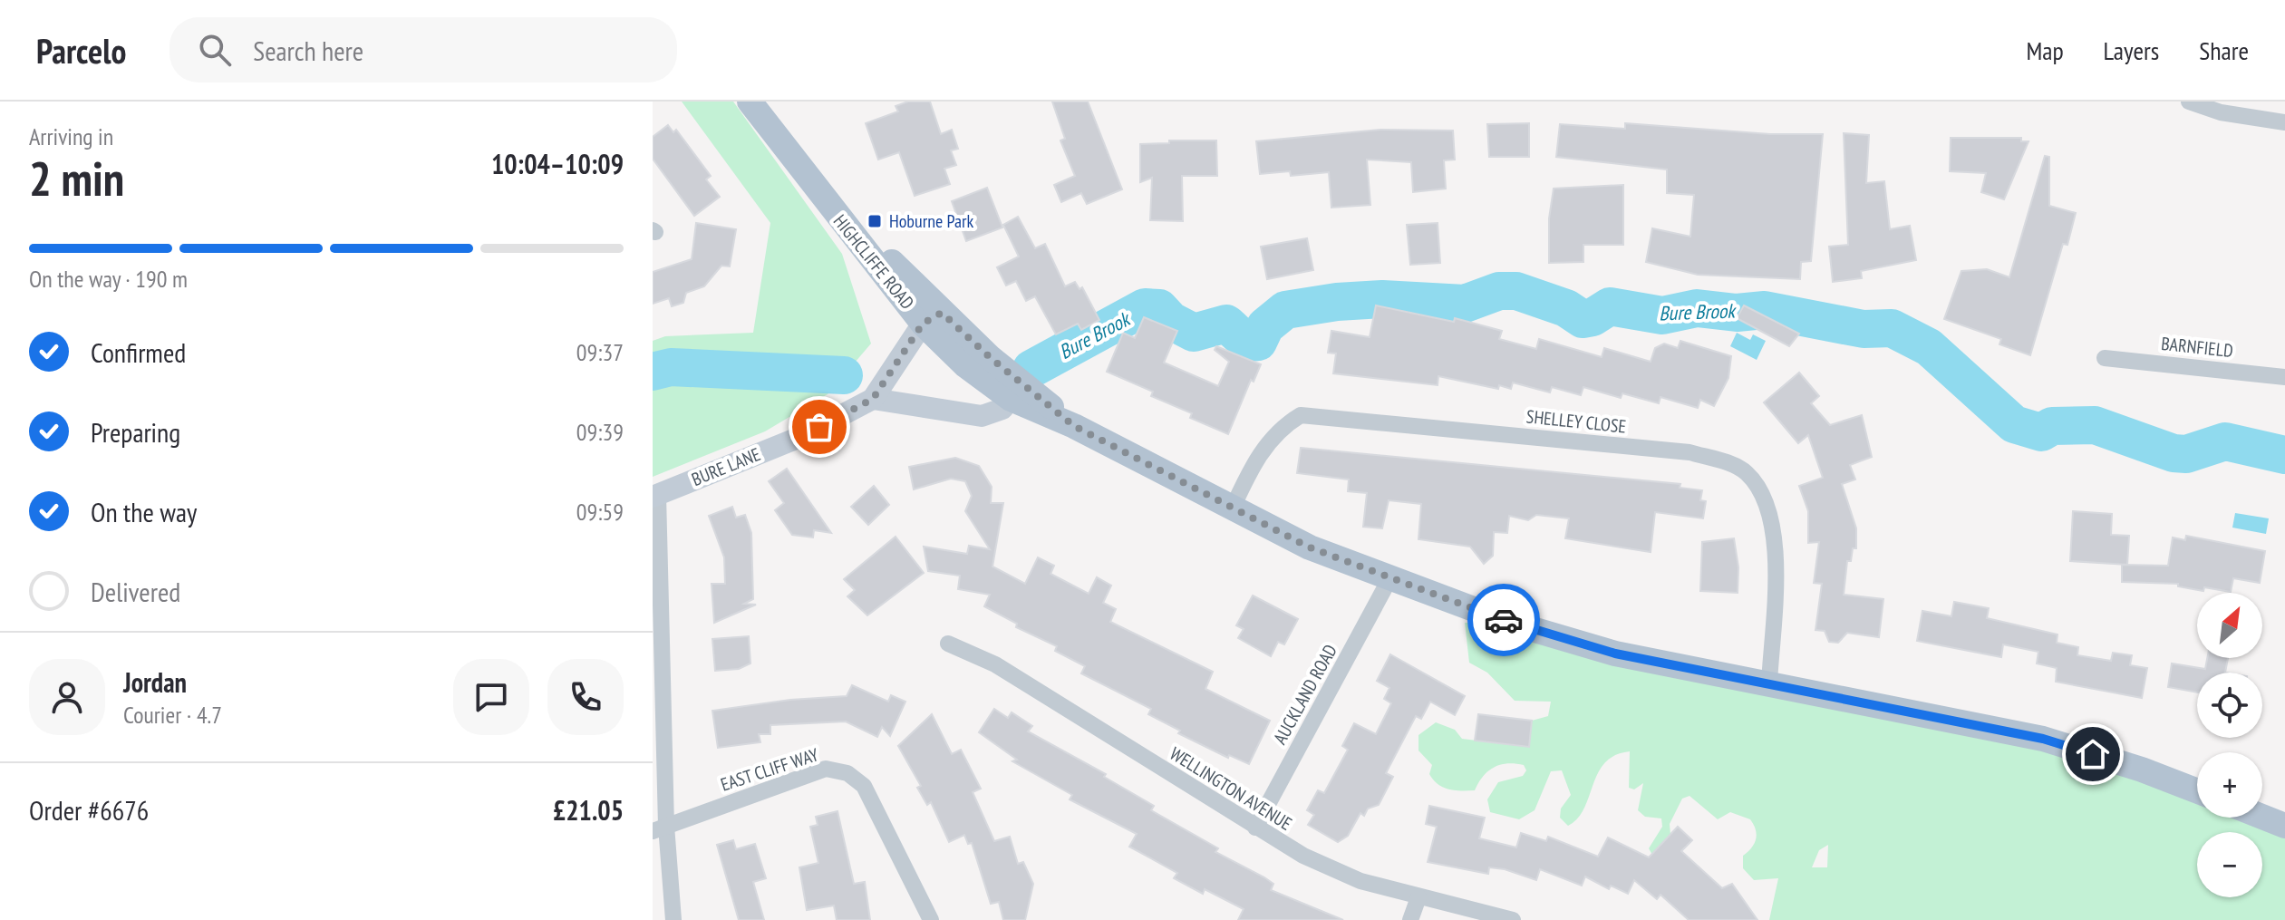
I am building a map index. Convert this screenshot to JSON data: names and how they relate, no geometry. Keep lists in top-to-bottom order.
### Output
{
  "streets": {
    "main road": ["HIGHCLIFFE ROAD"],
    "street": [
      "BARNFIELD",
      "SHELLEY CLOSE",
      "BURE LANE",
      "AUCKLAND ROAD",
      "EAST CLIFF WAY",
      "WELLINGTON AVENUE"
    ]
  },
  "crossings": [
    ["HIGHCLIFFE ROAD", "SHELLEY CLOSE"],
    ["HIGHCLIFFE ROAD", "BURE LANE"],
    ["HIGHCLIFFE ROAD", "AUCKLAND ROAD"],
    ["AUCKLAND ROAD", "WELLINGTON AVENUE"]
  ],
  "water": ["Bure Brook"],
  "places": {
    "transit": ["Hoburne Park"]
  },
  "north": "top right",
  "page": {
    "header": "Parcelo",
    "search": "Search here",
    "nav": ["Map", "Layers", "Share"],
    "heading": ["2 min", "Arriving in", "10:04–10:09"],
    "panel": [
      "Jordan",
      "Courier · 4.7",
      "Order #6676",
      "£21.05"
    ],
    "bar": "On the way · 190 m",
    "list": [
      ["Confirmed", "09:37"],
      ["Preparing", "09:39"],
      ["On the way", "09:59"],
      "Delivered"
    ],
    "map_buttons": ["+", "−"]
  }
}
